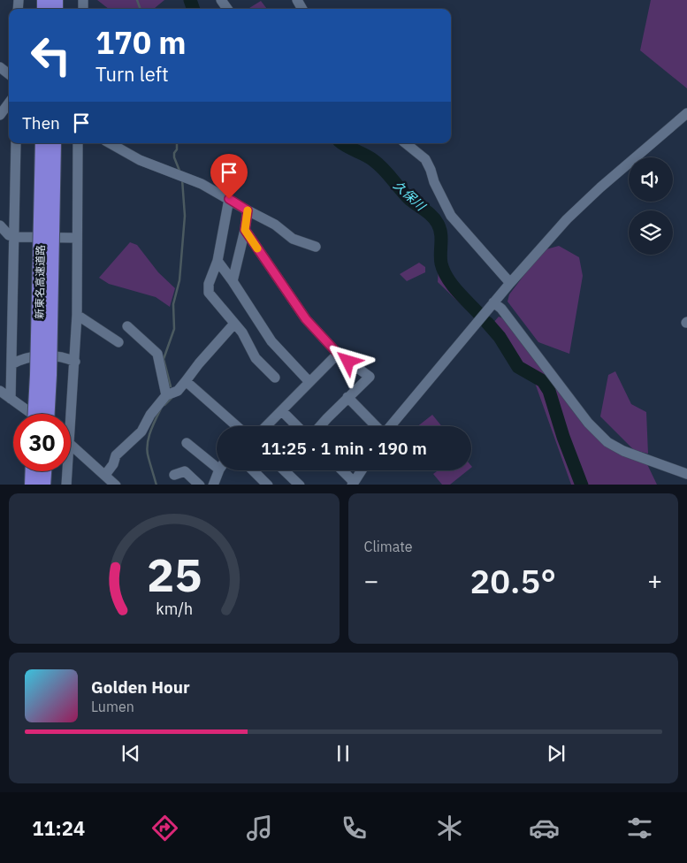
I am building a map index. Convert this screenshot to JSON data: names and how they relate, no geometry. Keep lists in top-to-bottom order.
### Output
{
  "streets": {
    "highway": ["新東名高速道路"]
  },
  "water": ["久保川"],
  "page": {
    "turn": ["170 m", "Turn left"],
    "then": "Then",
    "limit": "30",
    "trip": "11:25 · 1 min · 190 m",
    "tile": "Climate",
    "heat": ["−", "20.5°", "+"],
    "song": ["Golden Hour", "Lumen"],
    "tabs": "11:24",
    "gauge": ["25", "km/h"]
  }
}
